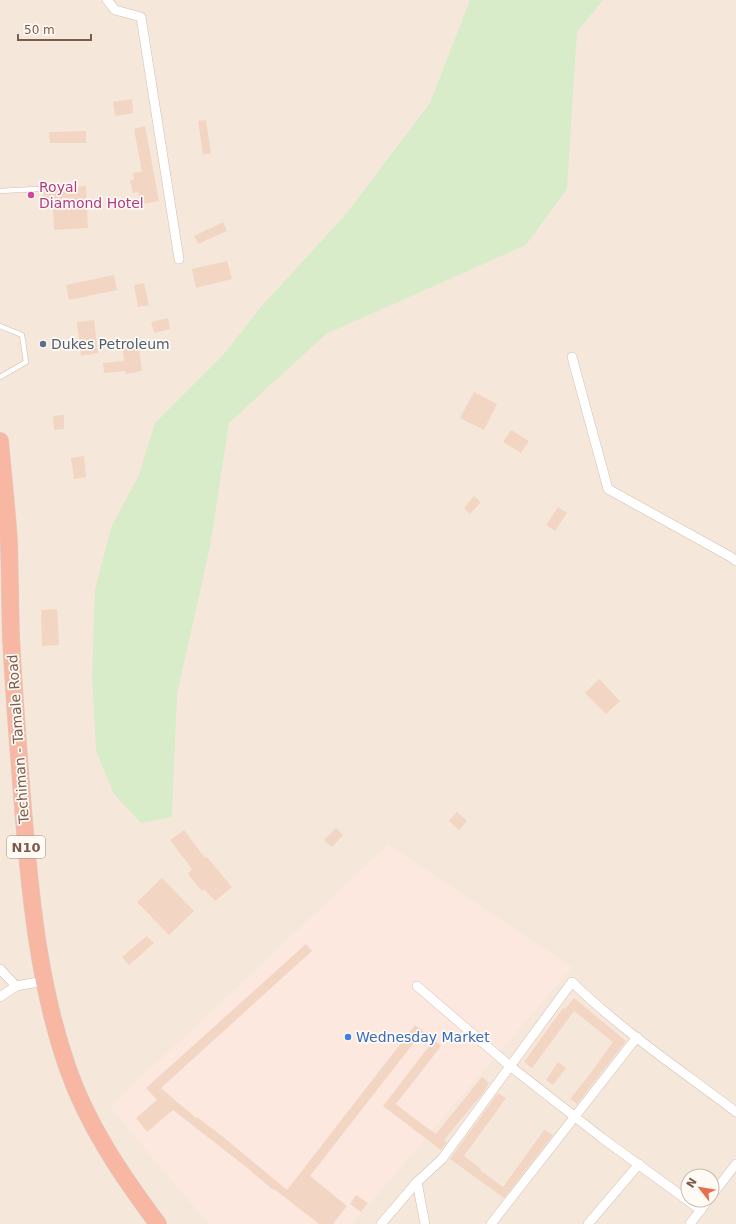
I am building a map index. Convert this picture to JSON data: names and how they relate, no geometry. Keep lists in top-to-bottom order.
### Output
{
  "streets": {
    "highway": ["Techiman - Tamale Road", "N10"]
  },
  "places": ["Royal Diamond Hotel", "Dukes Petroleum", "Wednesday Market"],
  "scale_bar": "50 m",
  "north": "top left"
}
